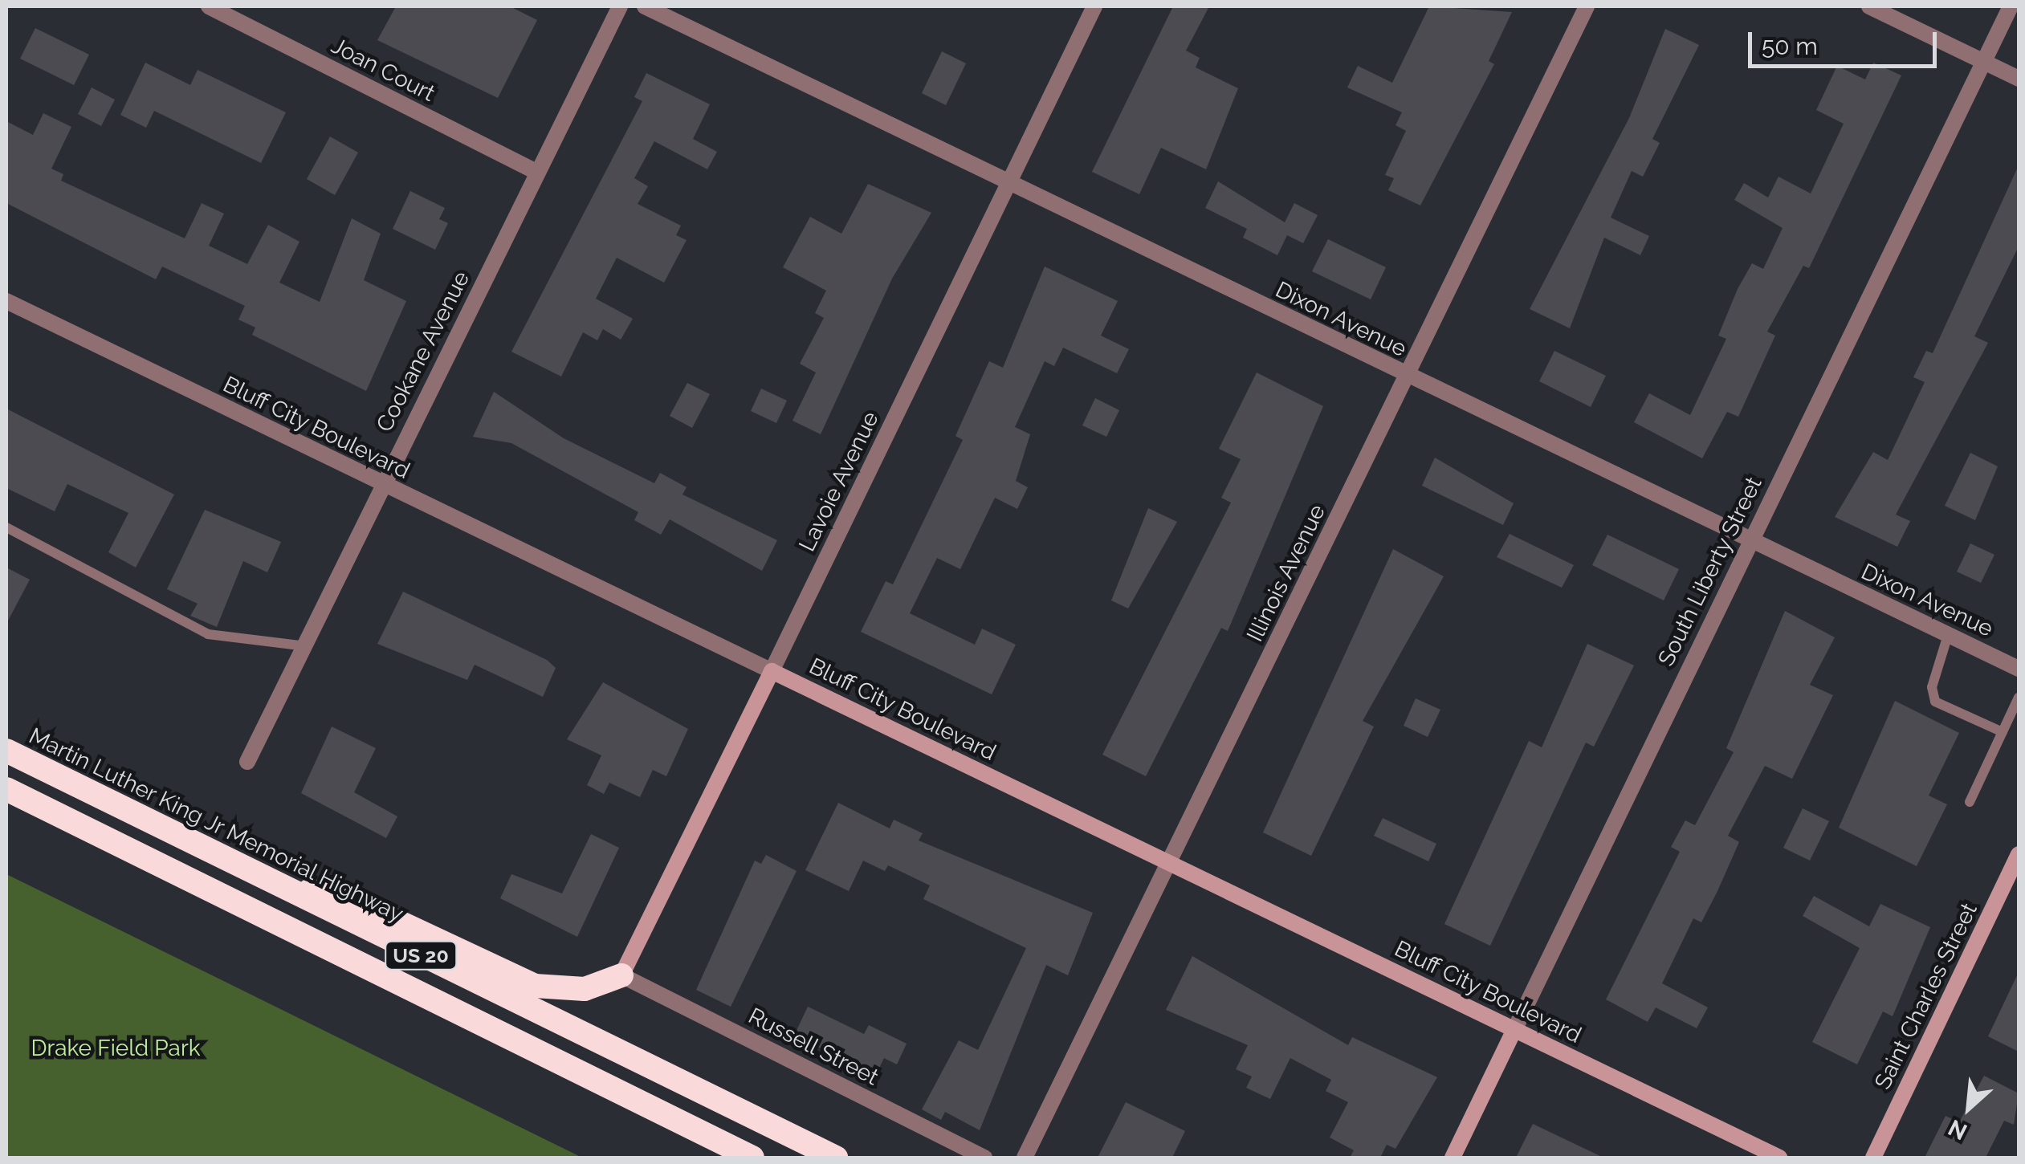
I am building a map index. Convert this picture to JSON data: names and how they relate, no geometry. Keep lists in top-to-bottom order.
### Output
{
  "streets": {
    "highway": ["Martin Luther King Jr Memorial Highway", "US 20"],
    "main road": [
      "Bluff City Boulevard",
      "Lavoie Avenue",
      "South Liberty Street",
      "Saint Charles Street"
    ],
    "street": [
      "Joan Court",
      "Dixon Avenue",
      "Cookane Avenue",
      "Illinois Avenue",
      "Russell Street"
    ]
  },
  "crossings": [
    ["Joan Court", "Cookane Avenue"],
    ["Dixon Avenue", "Lavoie Avenue"],
    ["Dixon Avenue", "South Liberty Street"],
    ["Dixon Avenue", "Illinois Avenue"],
    ["Cookane Avenue", "Bluff City Boulevard"],
    ["Bluff City Boulevard", "Lavoie Avenue"],
    ["Bluff City Boulevard", "South Liberty Street"],
    ["Bluff City Boulevard", "Illinois Avenue"],
    ["Lavoie Avenue", "Russell Street"]
  ],
  "parks": ["Drake Field Park"],
  "scale_bar": "50 m",
  "north": "bottom left"
}
